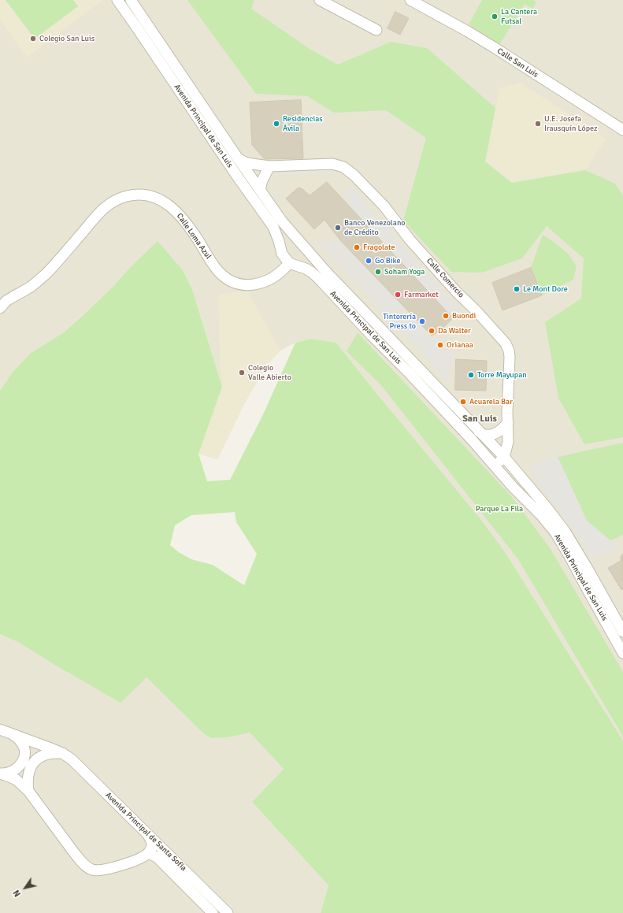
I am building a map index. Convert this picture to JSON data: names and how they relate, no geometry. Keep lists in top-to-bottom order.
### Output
{
  "streets": {
    "street": [
      "Calle San Luis",
      "Avenida Principal de San Luis",
      "Calle Loma Azul",
      "Calle Comercio",
      "Avenida Principal de Santa Sofía"
    ]
  },
  "crossings": [
    ["Avenida Principal de San Luis", "Calle Loma Azul"],
    ["Avenida Principal de San Luis", "Calle Comercio"]
  ],
  "districts": ["San Luis"],
  "parks": ["Parque La Fila"],
  "places": [
    "La Cantera Futsal",
    "Colegio San Luis",
    "Residencias Ávila",
    "U.E. Josefa Irausquín López",
    "Banco Venezolano de Crédito",
    "Fragolate",
    "Go Bike",
    "Soham Yoga",
    "Le Mont Dore",
    "Farmarket",
    "Buondi",
    "Tintorería Press to",
    "Da Walter",
    "Orianaa",
    "Colegio Valle Abierto",
    "Torre Mayupan",
    "Acuarela Bar"
  ],
  "north": "bottom left"
}
